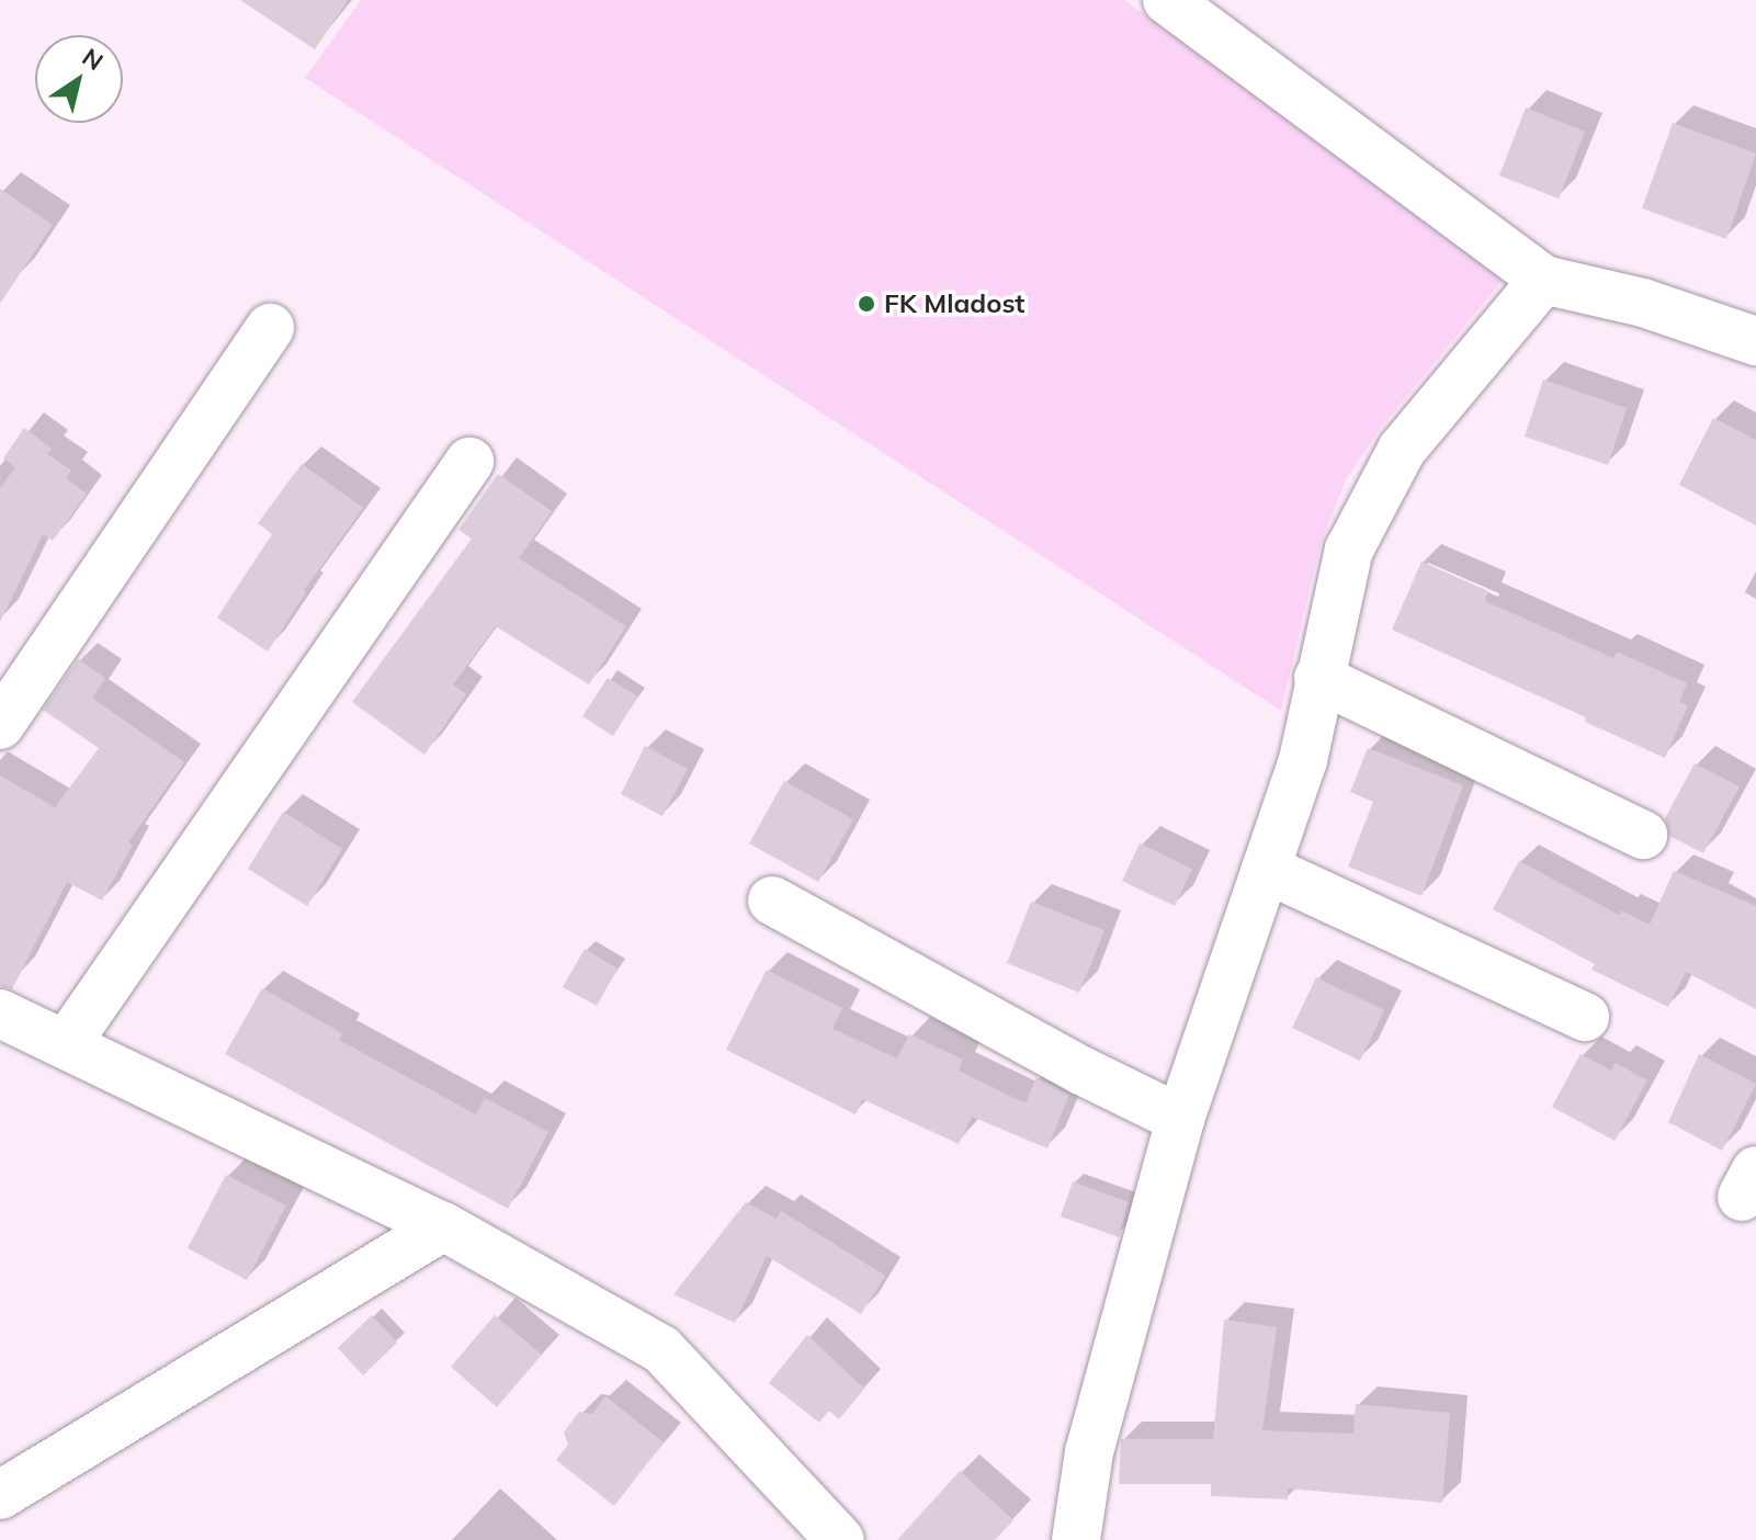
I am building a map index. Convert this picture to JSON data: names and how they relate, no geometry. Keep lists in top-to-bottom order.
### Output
{
  "places": ["FK Mladost"],
  "north": "top right"
}
